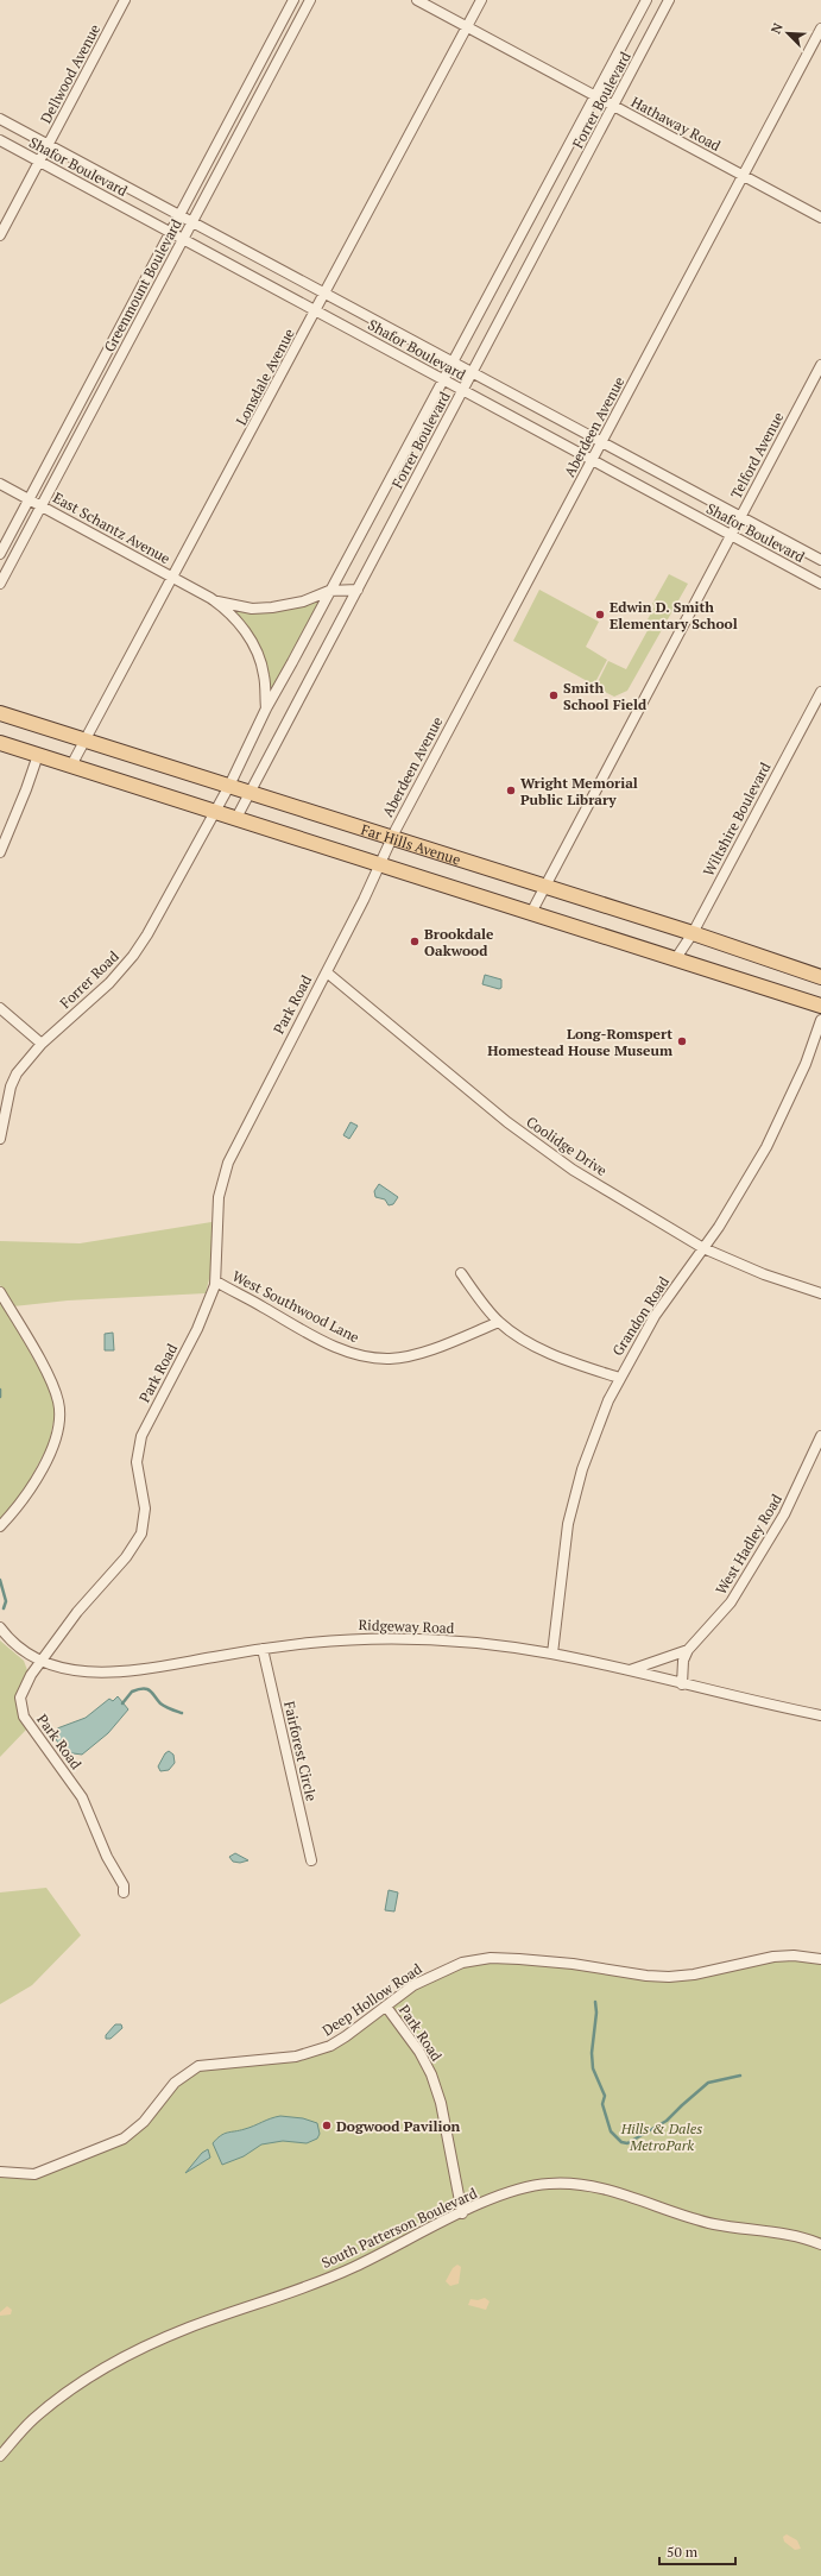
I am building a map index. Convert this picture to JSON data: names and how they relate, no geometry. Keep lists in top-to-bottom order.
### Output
{
  "streets": {
    "main road": ["Far Hills Avenue"],
    "street": [
      "Dellwood Avenue",
      "Forrer Boulevard",
      "Hathaway Road",
      "Shafor Boulevard",
      "Greenmount Boulevard",
      "Lonsdale Avenue",
      "Aberdeen Avenue",
      "Telford Avenue",
      "East Schantz Avenue",
      "Wiltshire Boulevard",
      "Forrer Road",
      "Park Road",
      "Coolidge Drive",
      "West Southwood Lane",
      "Grandon Road",
      "West Hadley Road",
      "Ridgeway Road",
      "Fairforest Circle",
      "Deep Hollow Road",
      "South Patterson Boulevard"
    ]
  },
  "crossings": [
    ["Dellwood Avenue", "Shafor Boulevard"],
    ["Forrer Boulevard", "Hathaway Road"],
    ["Forrer Boulevard", "Shafor Boulevard"],
    ["Forrer Boulevard", "East Schantz Avenue"],
    ["Forrer Boulevard", "Far Hills Avenue"],
    ["Forrer Boulevard", "Forrer Road"],
    ["Hathaway Road", "Lonsdale Avenue"],
    ["Hathaway Road", "Aberdeen Avenue"],
    ["Shafor Boulevard", "Greenmount Boulevard"],
    ["Shafor Boulevard", "Lonsdale Avenue"],
    ["Shafor Boulevard", "Aberdeen Avenue"],
    ["Shafor Boulevard", "Telford Avenue"],
    ["Greenmount Boulevard", "East Schantz Avenue"],
    ["Lonsdale Avenue", "East Schantz Avenue"],
    ["Lonsdale Avenue", "Far Hills Avenue"],
    ["Aberdeen Avenue", "Far Hills Avenue"],
    ["Aberdeen Avenue", "Park Road"],
    ["Telford Avenue", "Far Hills Avenue"],
    ["Wiltshire Boulevard", "Far Hills Avenue"],
    ["Far Hills Avenue", "Forrer Road"],
    ["Far Hills Avenue", "Park Road"],
    ["Park Road", "Coolidge Drive"],
    ["Park Road", "West Southwood Lane"],
    ["Park Road", "Ridgeway Road"],
    ["Park Road", "Deep Hollow Road"],
    ["Park Road", "South Patterson Boulevard"],
    ["Coolidge Drive", "Grandon Road"],
    ["Grandon Road", "Ridgeway Road"],
    ["West Hadley Road", "Ridgeway Road"],
    ["Ridgeway Road", "Fairforest Circle"]
  ],
  "parks": ["Hills & Dales MetroPark"],
  "places": [
    "Edwin D. Smith Elementary School",
    "Smith School Field",
    "Wright Memorial Public Library",
    "Brookdale Oakwood",
    "Long-Romspert Homestead House Museum",
    "Dogwood Pavilion"
  ],
  "scale_bar": "50 m",
  "north": "top left"
}
